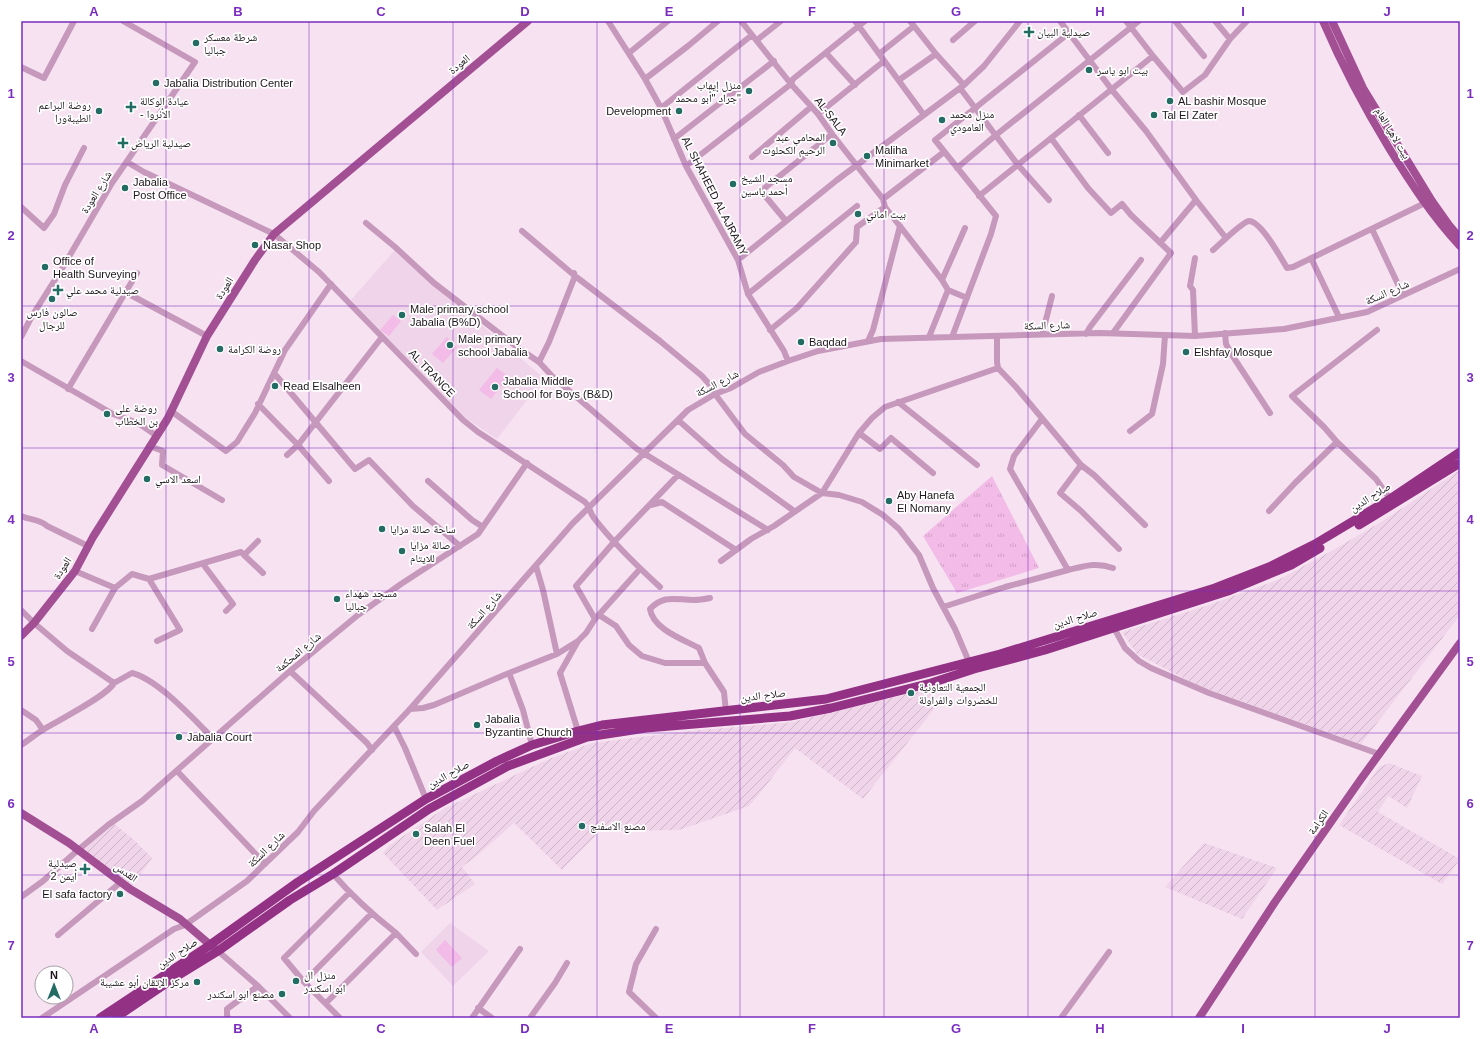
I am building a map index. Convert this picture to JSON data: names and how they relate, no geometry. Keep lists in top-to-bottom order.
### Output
{
  "streets": {
    "highway": ["صلاح الدين"],
    "main road": [
      "العودة",
      "بيت لاهيا العام",
      "الكرامة",
      "القدس"
    ],
    "street": [
      "AL-SALA",
      "شارع العودة",
      "AL SHAHEED AL AJRAMY",
      "شارع السكة",
      "AL TRANCE",
      "شارع المحكمة"
    ]
  },
  "crossings": [
    ["العودة", "AL TRANCE"],
    ["شارع العودة", "AL TRANCE"],
    ["AL SHAHEED AL AJRAMY", "شارع السكة"],
    ["شارع السكة", "AL TRANCE"],
    ["شارع السكة", "القدس"],
    ["AL TRANCE", "شارع المحكمة"],
    ["صلاح الدين", "القدس"],
    ["شارع المحكمة", "القدس"]
  ],
  "places": {
    "health": [
      "صيدلية البيان",
      "عيادة الوكالة - الأنروا",
      "صيدلية الرياض",
      "صيدلية محمد علي",
      "صيدلية أيمن 2"
    ],
    "other": [
      "شرطة معسكر جباليا",
      "بيت ابو ياسر",
      "Jabalia Distribution Center",
      "منزل إيهاب جراد \"أبو محمد\"",
      "AL bashir Mosque",
      "روضة البراعم الطيبةورا",
      "Development",
      "Tal El Zater",
      "منزل محمد العامودي",
      "المحامي عبد الرحيم الكحلوت",
      "Maliha Minimarket",
      "مسجد الشيخ أحمد ياسين",
      "Jabalia Post Office",
      "بيت اماني",
      "Nasar Shop",
      "Office of Health Surveying",
      "صالون فارس للرجال",
      "Male primary school Jabalia (B%D)",
      "Baqdad",
      "Male primary school Jabalia",
      "روضة الكرامة",
      "Elshfay Mosque",
      "Read Elsalheen",
      "Jabalia Middle School for Boys (B&D)",
      "روضة على بن الخطاب",
      "اسعد الاسي",
      "Aby Hanefa El Nomany",
      "ساحة صالة مزايا",
      "صالة مزايا للايتام",
      "مسجد شهداء جباليا",
      "الجمعية التعاونية للخضروات والفراولة",
      "Jabalia Byzantine Church",
      "Jabalia Court",
      "مصنع الاسفنج",
      "Salah El Deen Fuel",
      "El safa factory",
      "منزل ال ابو اسكندر",
      "مركز الإتقان أبو عشيبة",
      "مصنع ابو اسكندر"
    ]
  },
  "north": "top",
  "grid": {
    "columns": [
      "A",
      "B",
      "C",
      "D",
      "E",
      "F",
      "G",
      "H",
      "I",
      "J"
    ],
    "rows": [
      "1",
      "2",
      "3",
      "4",
      "5",
      "6",
      "7"
    ]
  }
}
